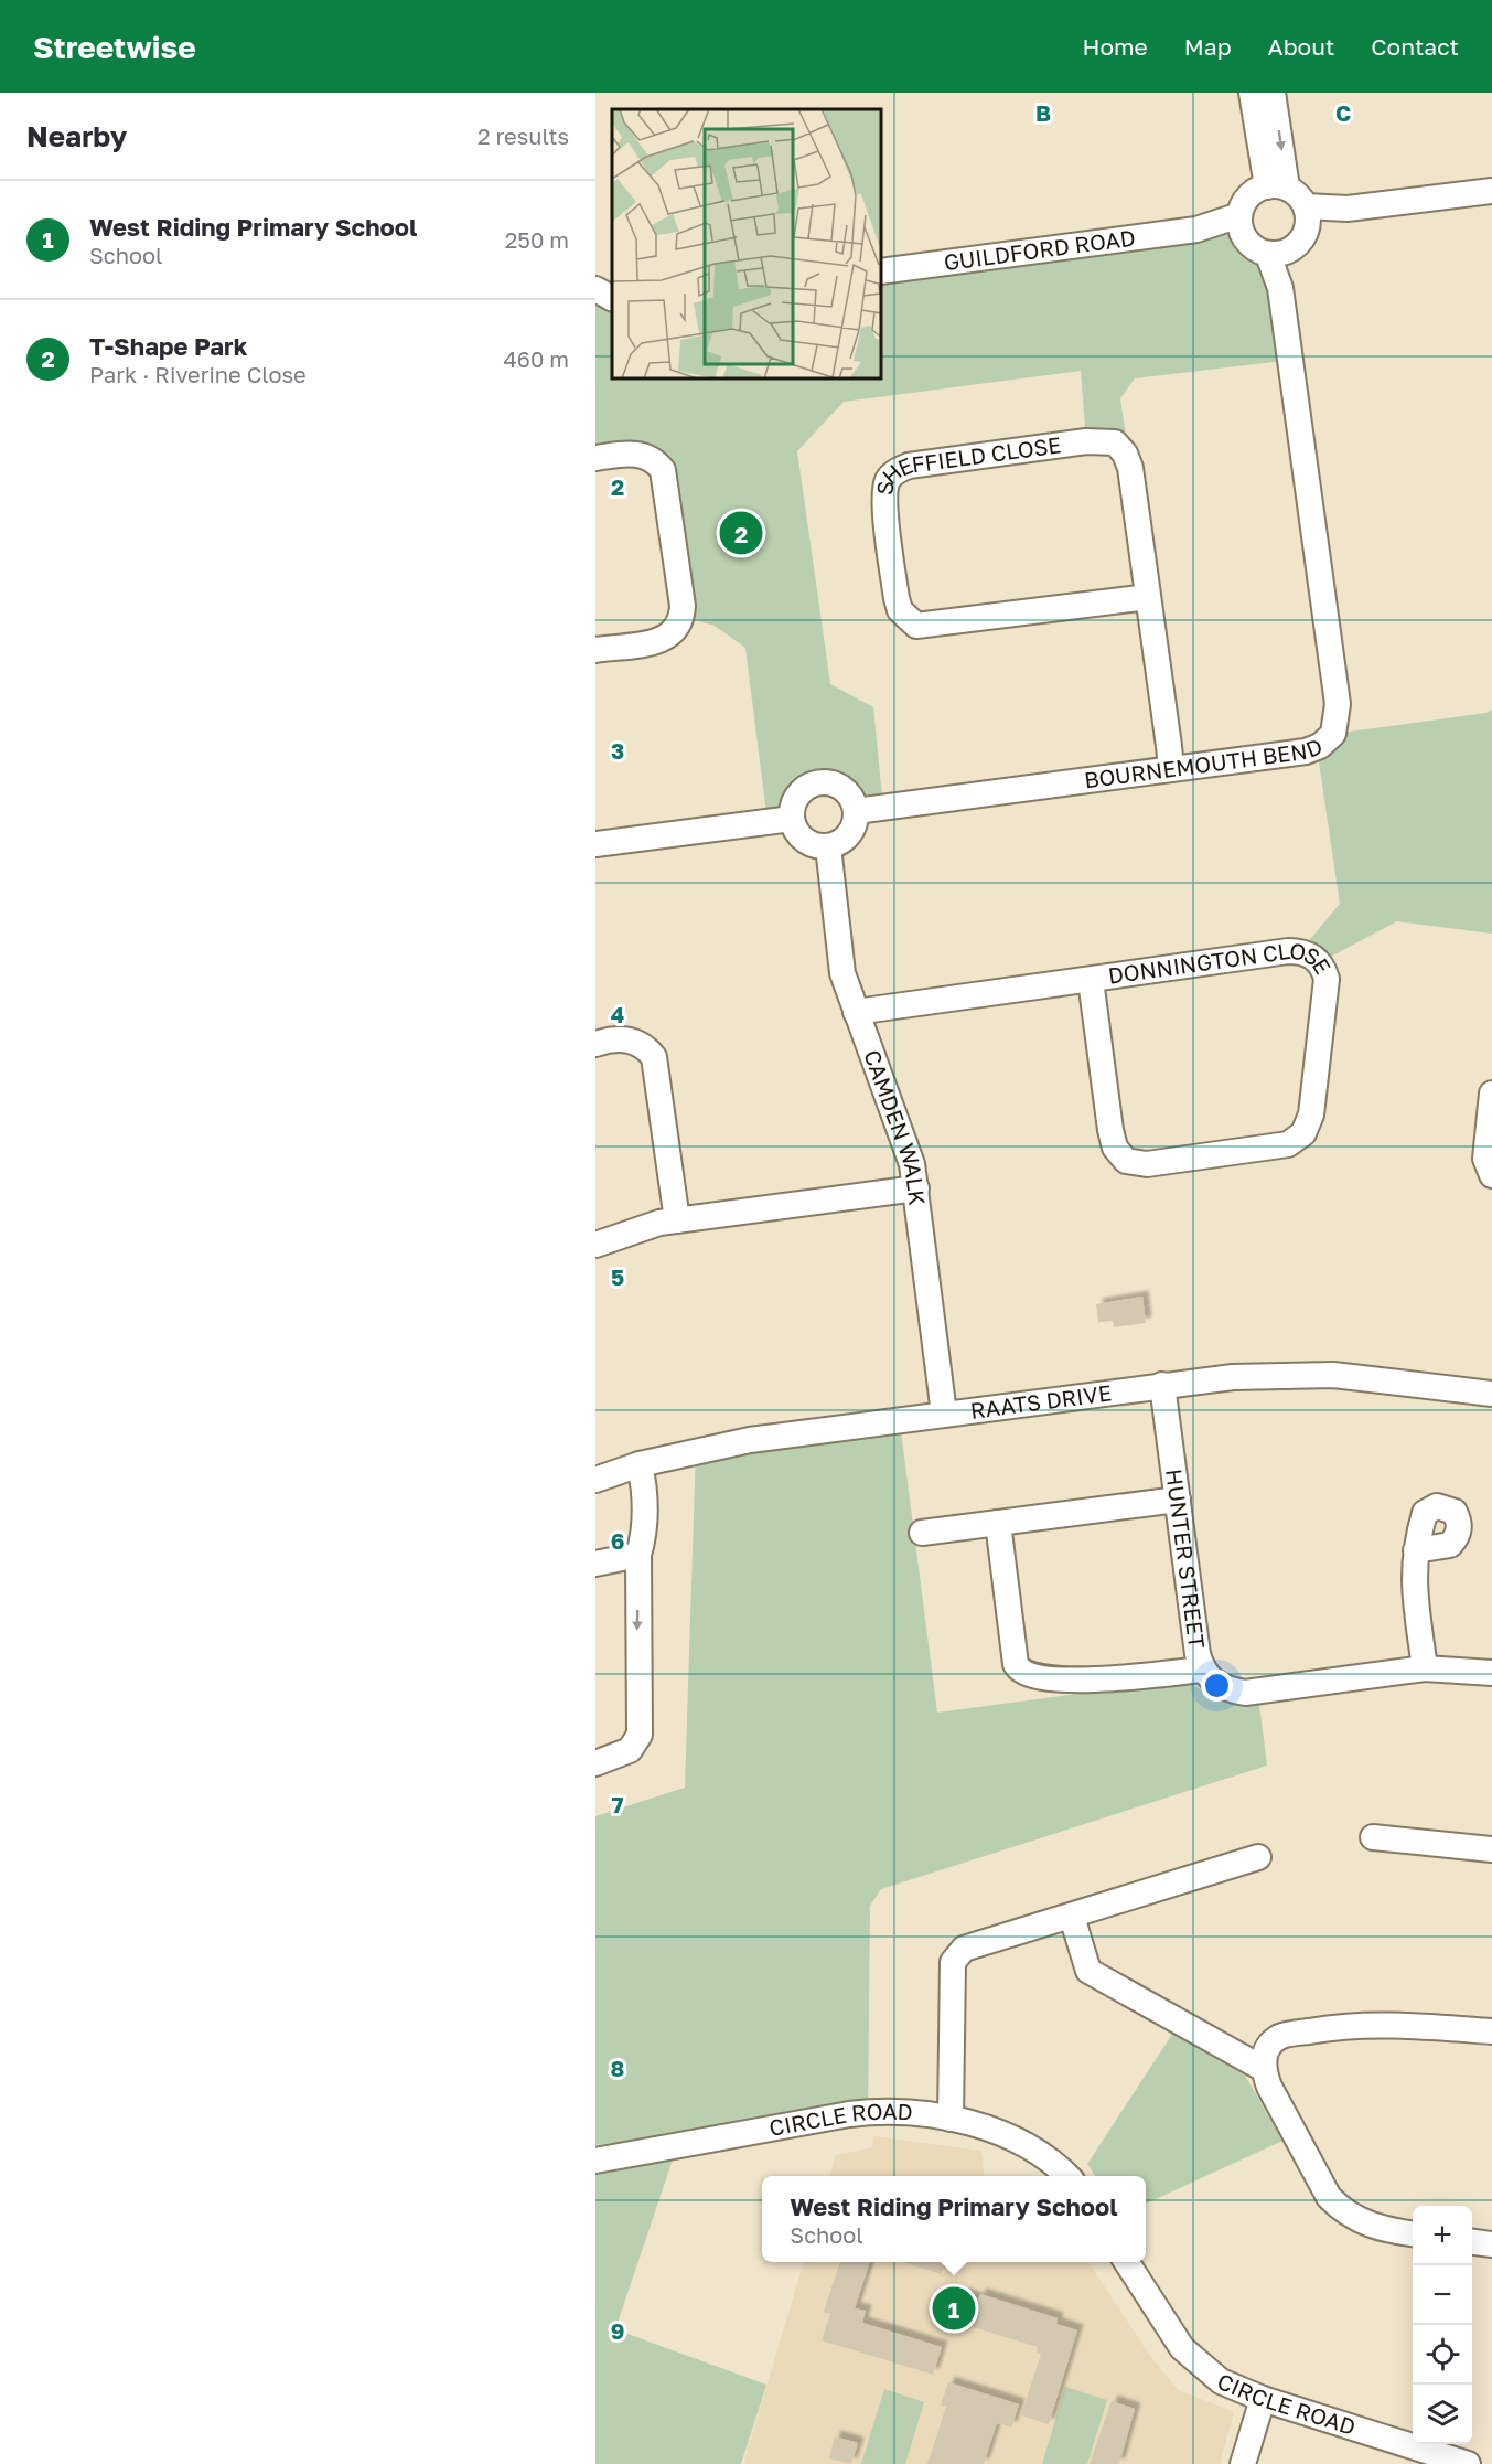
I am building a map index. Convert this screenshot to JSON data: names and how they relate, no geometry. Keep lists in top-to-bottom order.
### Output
{
  "streets": {
    "street": [
      "GUILDFORD ROAD",
      "SHEFFIELD CLOSE",
      "BOURNEMOUTH BEND",
      "DONNINGTON CLOSE",
      "CAMDEN WALK",
      "RAATS DRIVE",
      "HUNTER STREET",
      "CIRCLE ROAD"
    ]
  },
  "crossings": [
    ["GUILDFORD ROAD", "BOURNEMOUTH BEND"],
    ["SHEFFIELD CLOSE", "BOURNEMOUTH BEND"],
    ["BOURNEMOUTH BEND", "CAMDEN WALK"],
    ["DONNINGTON CLOSE", "CAMDEN WALK"],
    ["CAMDEN WALK", "RAATS DRIVE"],
    ["RAATS DRIVE", "HUNTER STREET"]
  ],
  "page": {
    "header": "Streetwise",
    "nav": [
      "Home",
      "Map",
      "About",
      "Contact"
    ],
    "heading": ["Nearby", "2 results"],
    "list": [
      {
        "mark": "1",
        "name": "West Riding Primary School",
        "note": "School",
        "value": "250 m"
      },
      {
        "mark": "2",
        "name": "T-Shape Park",
        "note": "Park · Riverine Close",
        "value": "460 m"
      }
    ],
    "pins": ["2", "1"],
    "popup": ["West Riding Primary School", "School"],
    "map_buttons": ["+", "−"]
  },
  "grid": {
    "columns": ["B", "C"],
    "rows": [
      "2",
      "3",
      "4",
      "5",
      "6",
      "7",
      "8",
      "9"
    ]
  }
}
